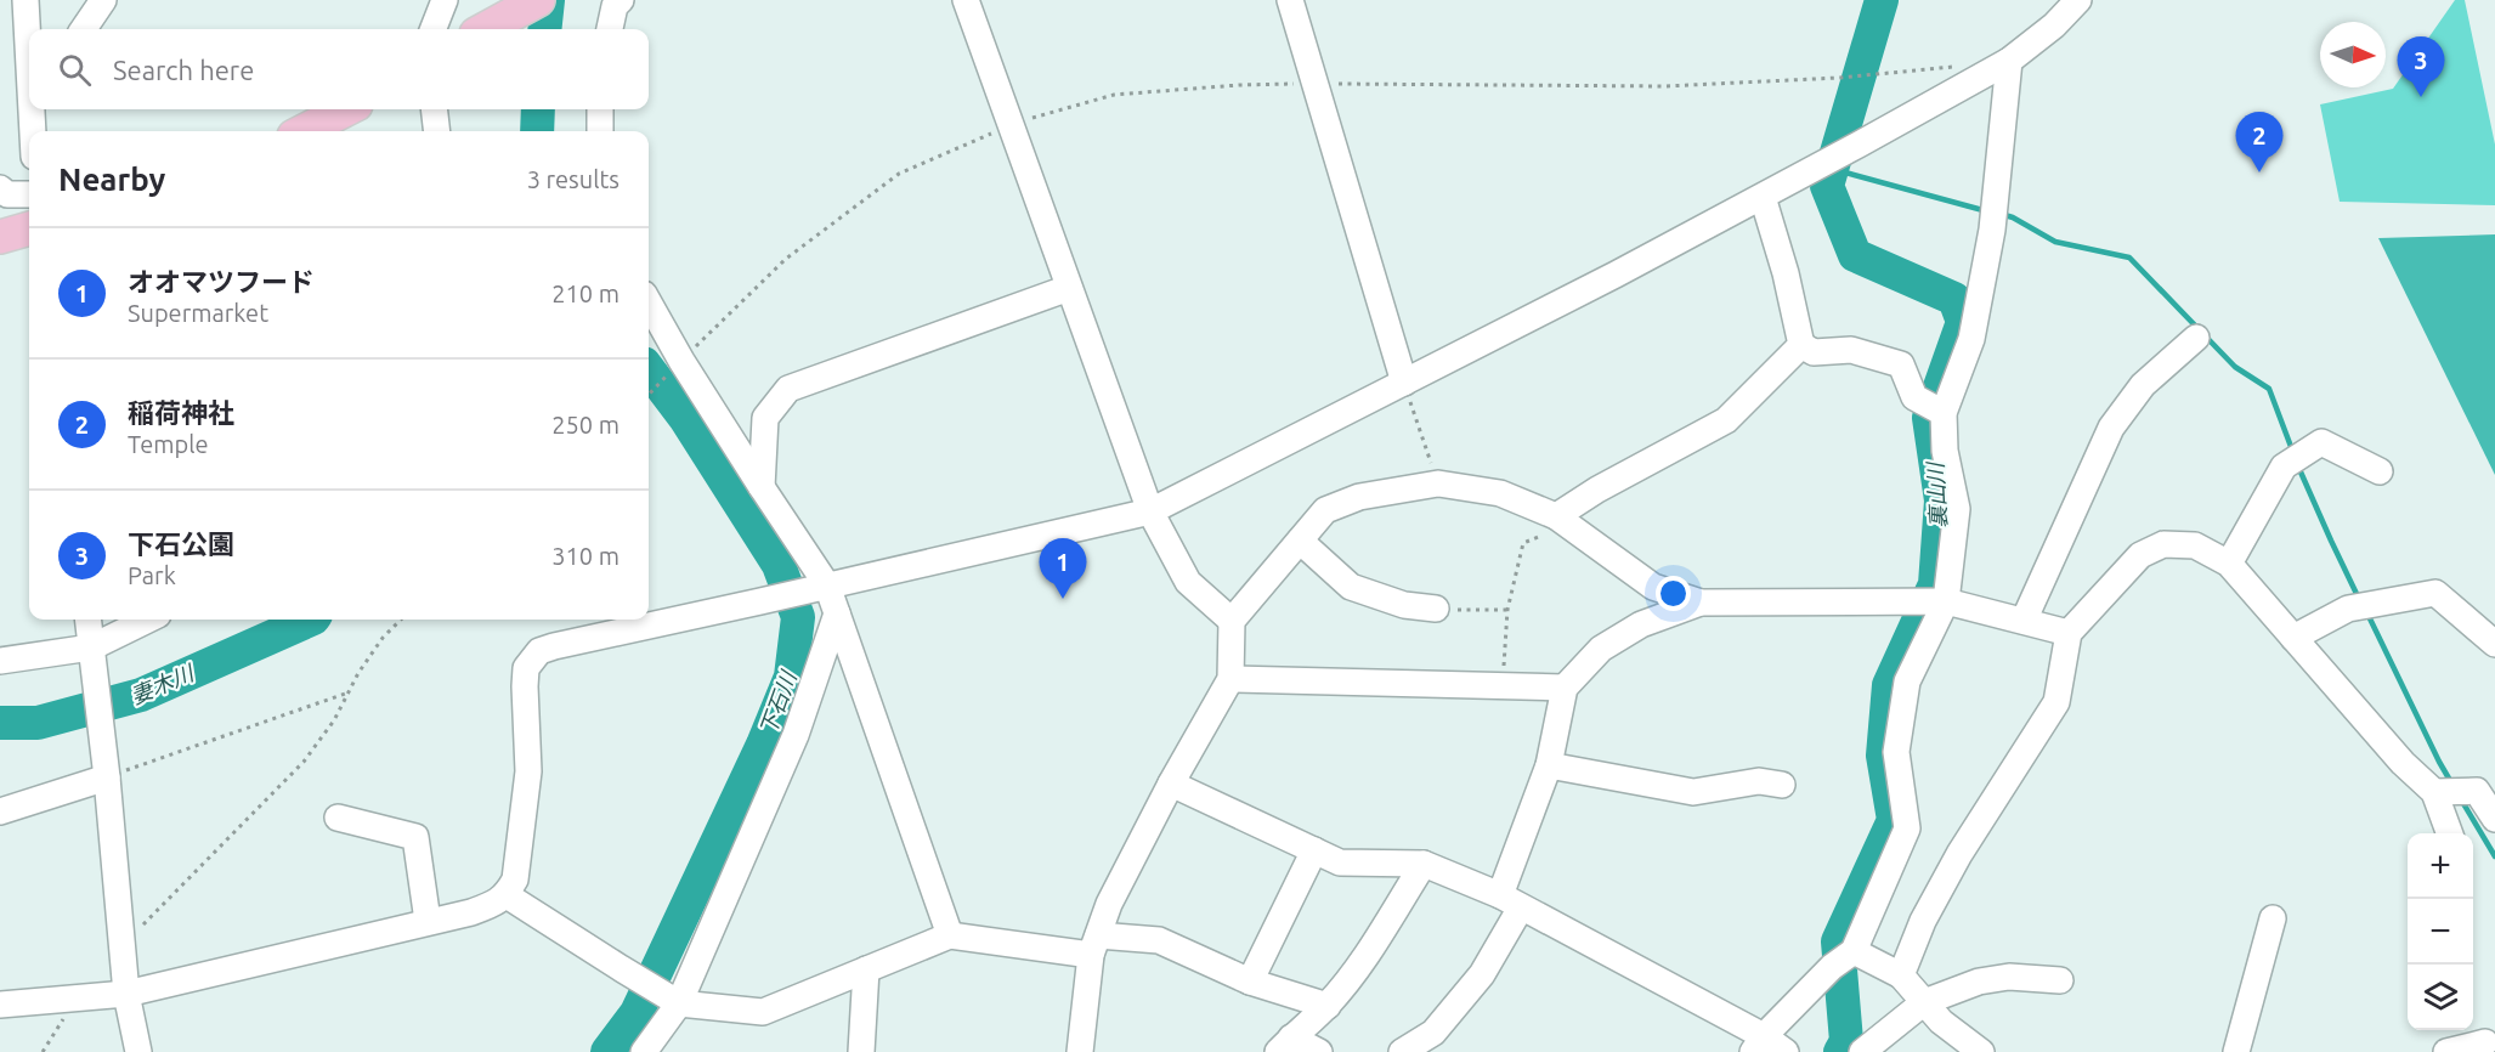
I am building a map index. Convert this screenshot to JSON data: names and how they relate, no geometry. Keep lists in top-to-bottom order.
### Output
{
  "water": ["裏山川", "妻木川", "下石川"],
  "north": "right",
  "page": {
    "search": "Search here",
    "pins": ["3", "2", "1"],
    "heading": ["Nearby", "3 results"],
    "list": [
      {
        "mark": "1",
        "name": "オオマツフード",
        "note": "Supermarket",
        "value": "210 m"
      },
      {
        "mark": "2",
        "name": "稲荷神社",
        "note": "Temple",
        "value": "250 m"
      },
      {
        "mark": "3",
        "name": "下石公園",
        "note": "Park",
        "value": "310 m"
      }
    ],
    "map_buttons": ["+", "−"]
  }
}
